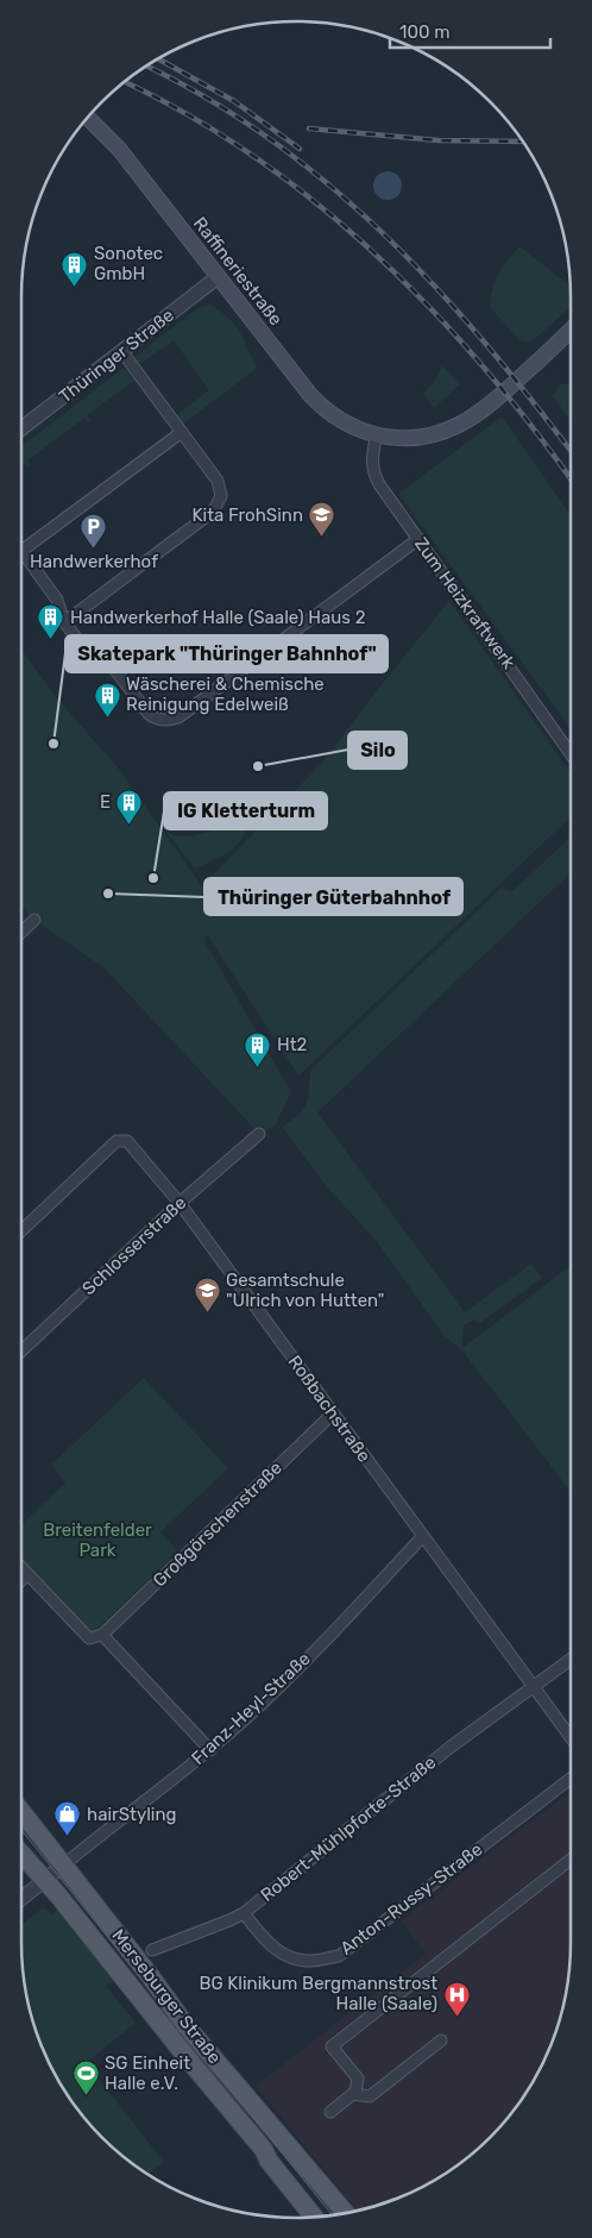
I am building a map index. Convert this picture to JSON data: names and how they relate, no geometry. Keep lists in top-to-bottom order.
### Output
{
  "streets": {
    "main road": ["Raffineriestraße", "Merseburger Straße"],
    "street": [
      "Thüringer Straße",
      "Zum Heizkraftwerk",
      "Schlosserstraße",
      "Roßbachstraße",
      "Großgörschenstraße",
      "Franz-Heyl-Straße",
      "Robert-Mühlpforte-Straße",
      "Anton-Russy-Straße"
    ]
  },
  "crossings": [
    ["Raffineriestraße", "Thüringer Straße"],
    ["Raffineriestraße", "Zum Heizkraftwerk"],
    ["Schlosserstraße", "Roßbachstraße"],
    ["Roßbachstraße", "Großgörschenstraße"],
    ["Roßbachstraße", "Franz-Heyl-Straße"],
    ["Roßbachstraße", "Robert-Mühlpforte-Straße"],
    ["Franz-Heyl-Straße", "Merseburger Straße"],
    ["Robert-Mühlpforte-Straße", "Anton-Russy-Straße"]
  ],
  "parks": ["Breitenfelder Park"],
  "places": {
    "building": [
      "Sonotec GmbH",
      "Handwerkerhof Halle (Saale) Haus 2",
      "Wäscherei & Chemische Reinigung Edelweiß",
      "E",
      "Ht2"
    ],
    "school or university": ["Kita FrohSinn", "Gesamtschule \"Ulrich von Hutten\""],
    "parking": ["Handwerkerhof"],
    "other": [
      "Skatepark \"Thüringer Bahnhof\"",
      "Silo",
      "IG Kletterturm",
      "Thüringer Güterbahnhof"
    ],
    "shop": ["hairStyling"],
    "hospital": ["BG Klinikum Bergmannstrost Halle (Saale)"],
    "sports": ["SG Einheit Halle e.V."]
  },
  "scale_bar": "100 m"
}
